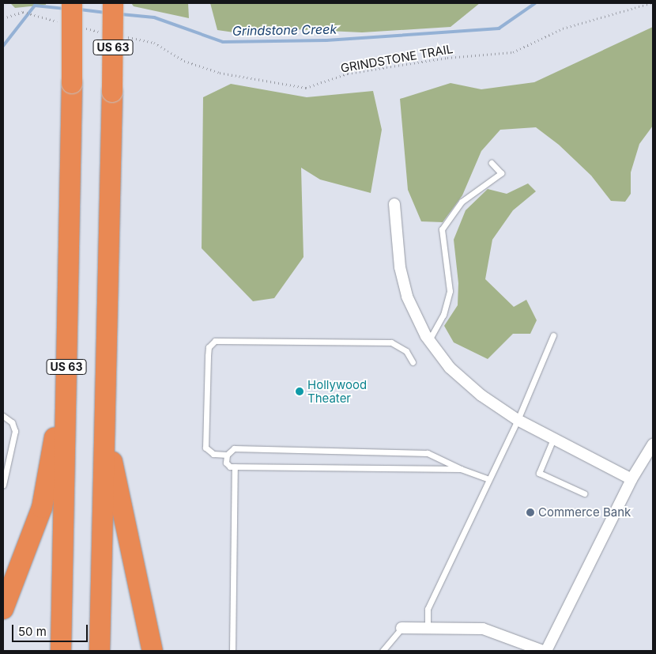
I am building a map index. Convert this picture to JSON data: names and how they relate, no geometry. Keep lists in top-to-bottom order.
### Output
{
  "streets": {
    "highway": ["US 63"],
    "path": ["GRINDSTONE TRAIL"]
  },
  "water": ["Grindstone Creek"],
  "places": ["Hollywood Theater", "Commerce Bank"],
  "scale_bar": "50 m"
}
